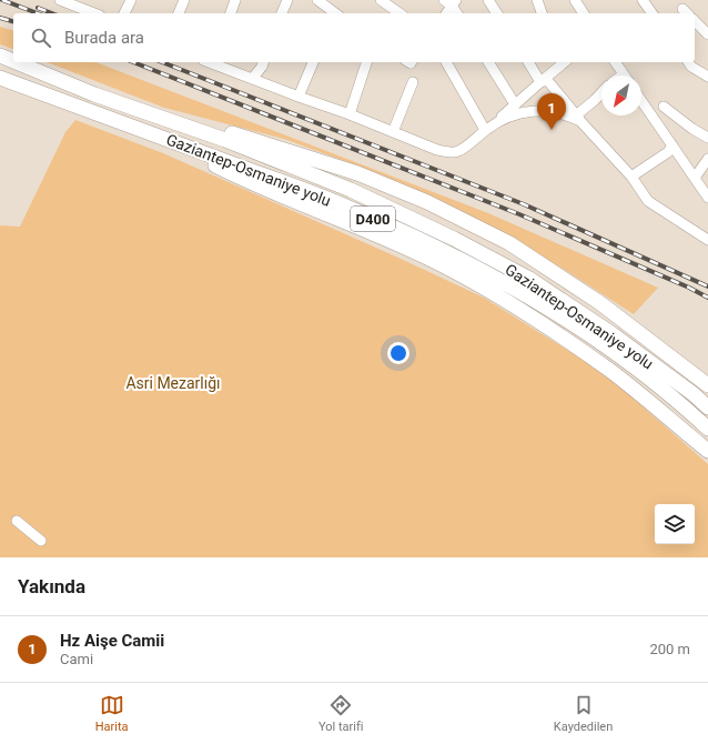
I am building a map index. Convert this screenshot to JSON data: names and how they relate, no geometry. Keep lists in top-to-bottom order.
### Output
{
  "streets": {
    "highway": ["Gaziantep-Osmaniye yolu", "D400"]
  },
  "parks": ["Asri Mezarlığı"],
  "north": "bottom left",
  "page": {
    "search": "Burada ara",
    "pins": "1",
    "heading": "Yakında",
    "list": [
      {
        "mark": "1",
        "name": "Hz Aişe Camii",
        "note": "Cami",
        "value": "200 m"
      }
    ],
    "nav": ["Harita", "Yol tarifi", "Kaydedilen"]
  }
}
